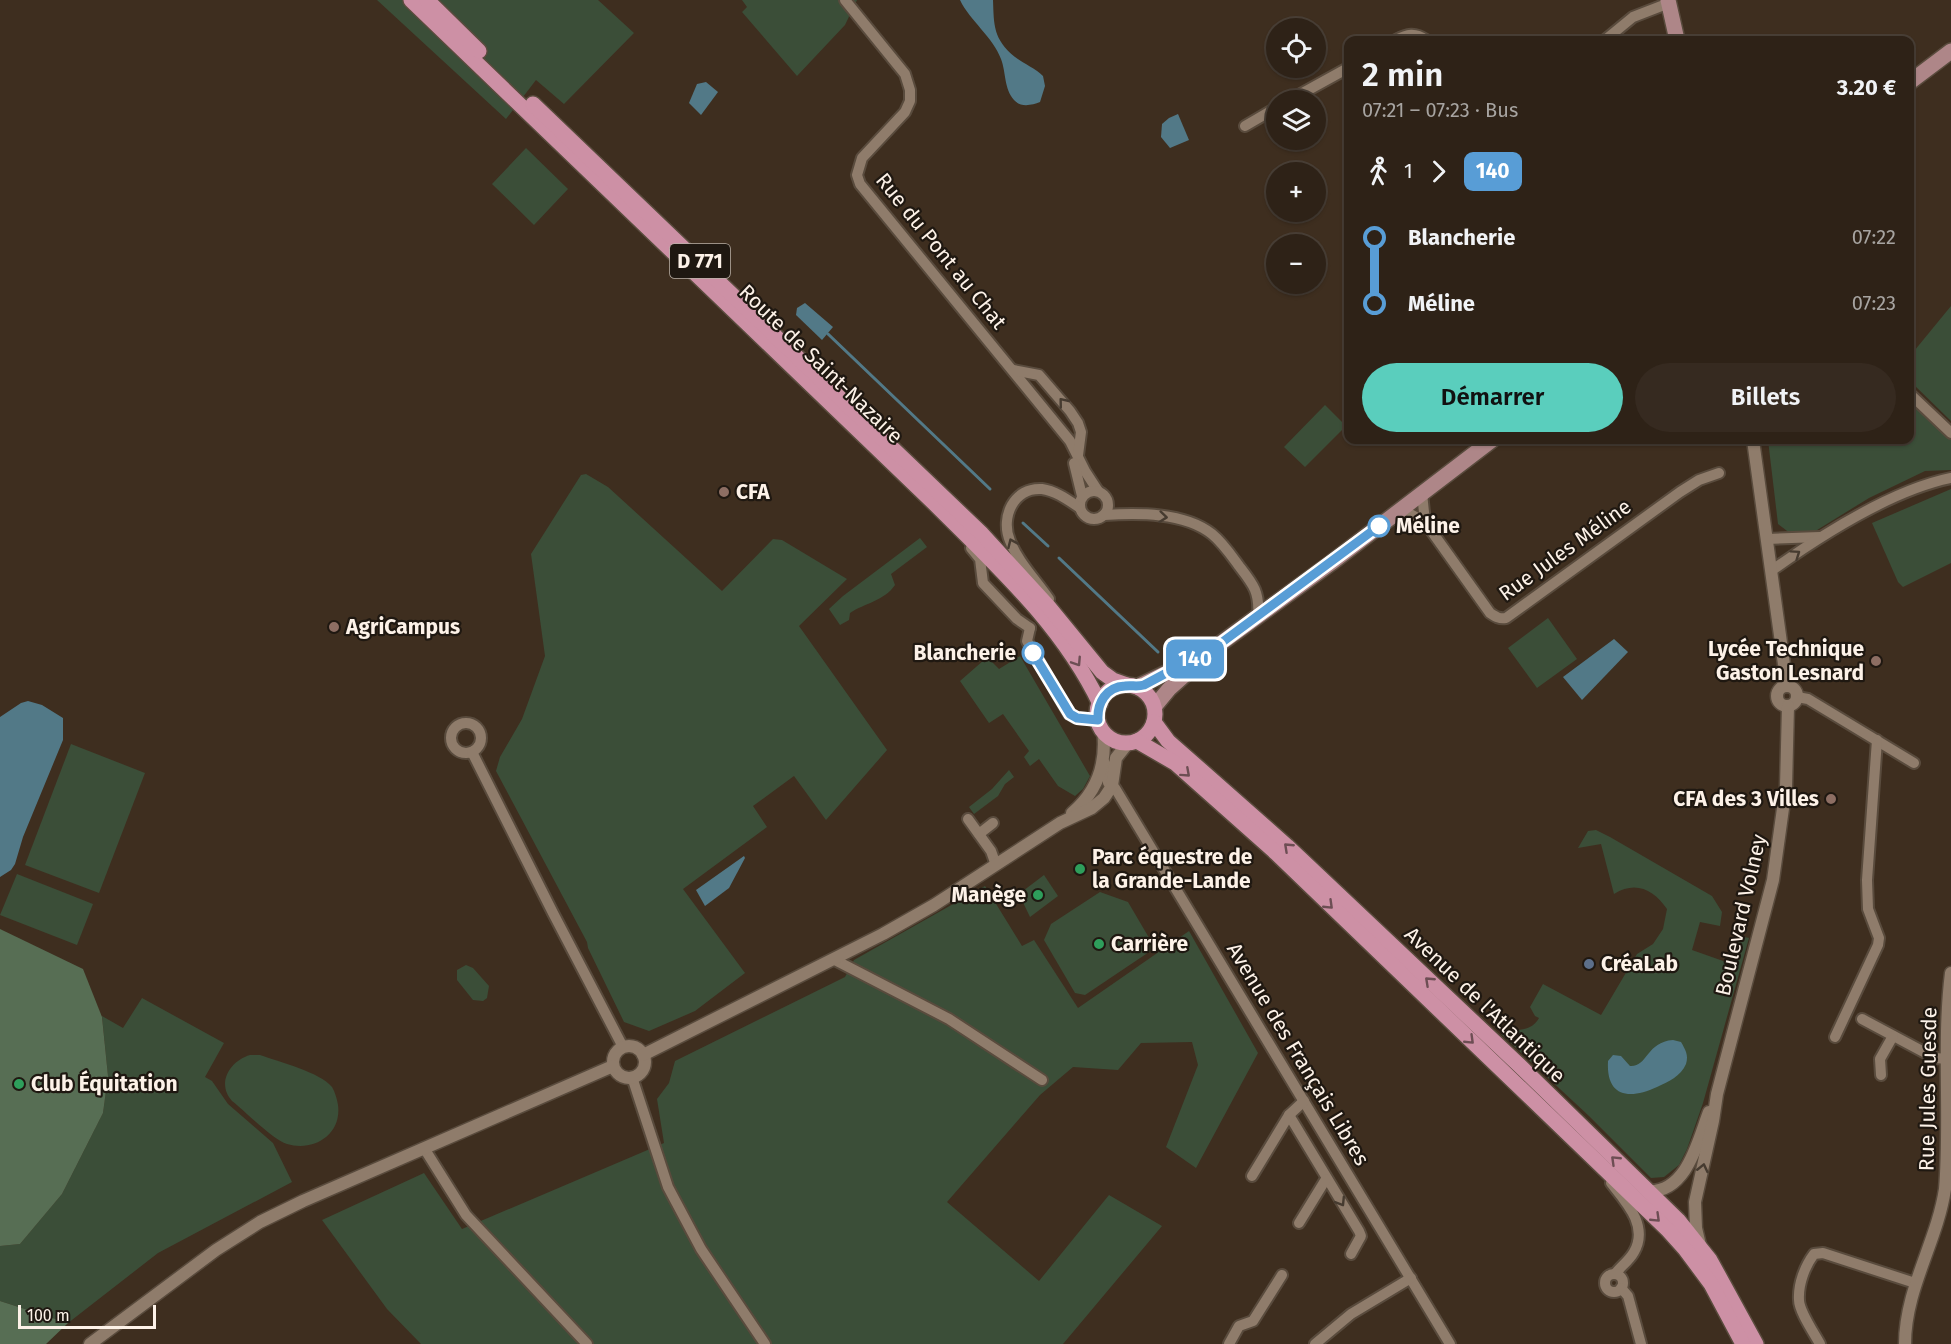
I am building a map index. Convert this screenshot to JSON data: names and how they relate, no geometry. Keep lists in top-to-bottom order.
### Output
{
  "streets": {
    "main road": ["D 771", "Route de Saint-Nazaire", "Avenue de l'Atlantique"],
    "street": [
      "Rue du Pont au Chat",
      "Rue Jules Méline",
      "Boulevard Volney",
      "Avenue des Français Libres",
      "Rue Jules Guesde"
    ]
  },
  "crossings": [
    ["Route de Saint-Nazaire", "Avenue de l'Atlantique"],
    ["Boulevard Volney", "Avenue de l'Atlantique"]
  ],
  "places": [
    "CFA",
    "Méline",
    "AgriCampus",
    "Blancherie",
    "Lycée Technique Gaston Lesnard",
    "CFA des 3 Villes",
    "Parc équestre de la Grande-Lande",
    "Manège",
    "Carrière",
    "CréaLab",
    "Club Équitation"
  ],
  "lines": ["bus line 140"],
  "scale_bar": "100 m",
  "page": {
    "on_map": "140",
    "map_buttons": ["+", "−"],
    "heading": ["2 min", "07:21 – 07:23 · Bus", "3.20 €"],
    "legs": ["1", "140"],
    "list": [
      {
        "name": "Blancherie",
        "value": "07:22"
      },
      {
        "name": "Méline",
        "value": "07:23"
      }
    ],
    "buttons": ["Démarrer", "Billets"],
    "scale": "100 m"
  }
}
